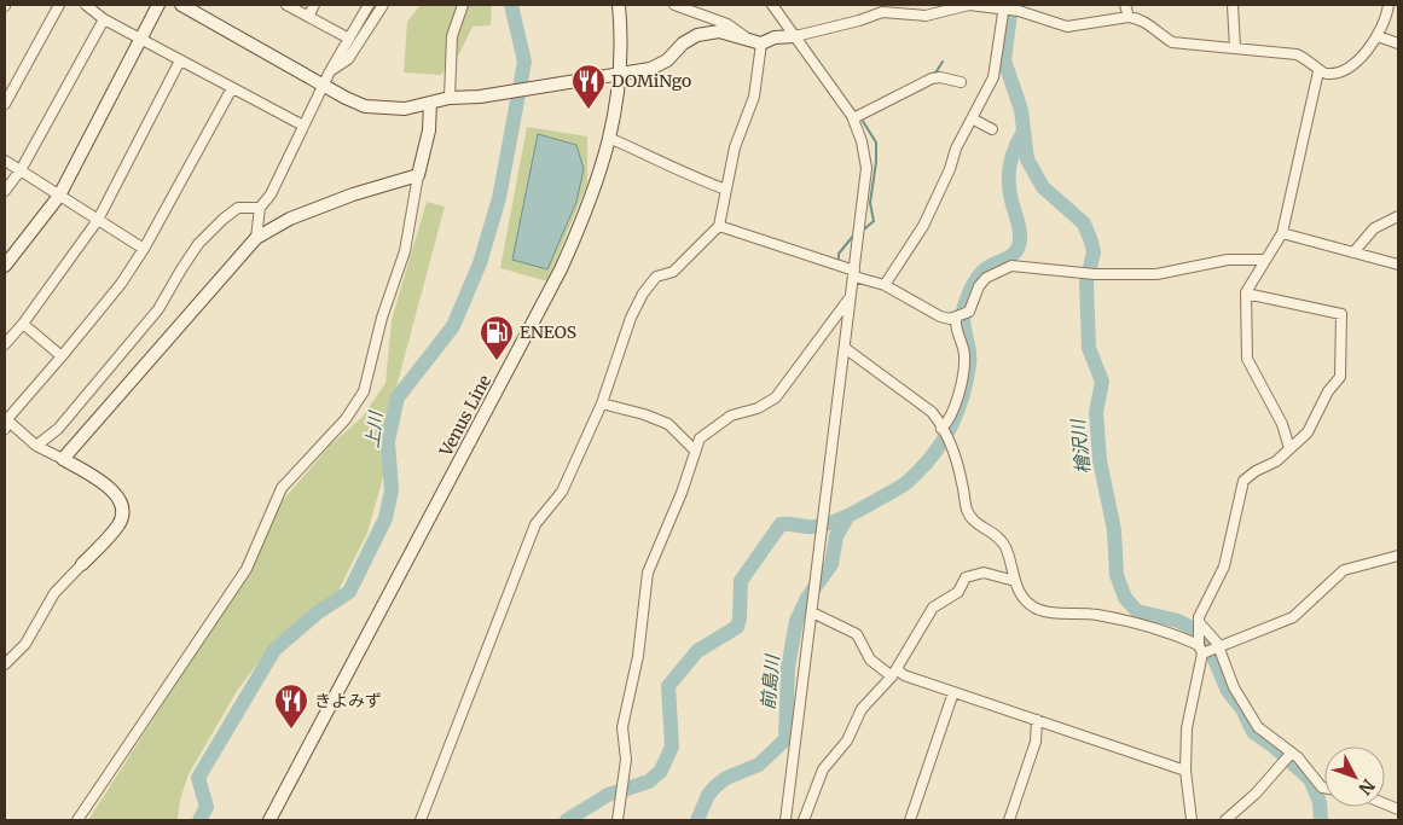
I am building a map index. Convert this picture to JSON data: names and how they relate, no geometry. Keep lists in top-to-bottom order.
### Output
{
  "streets": {
    "street": ["Venus Line"]
  },
  "water": ["上川", "檜沢川", "前島川"],
  "places": {
    "restaurant": ["DOMiNgo", "きよみず"],
    "fuel station": ["ENEOS"]
  },
  "north": "bottom right"
}
